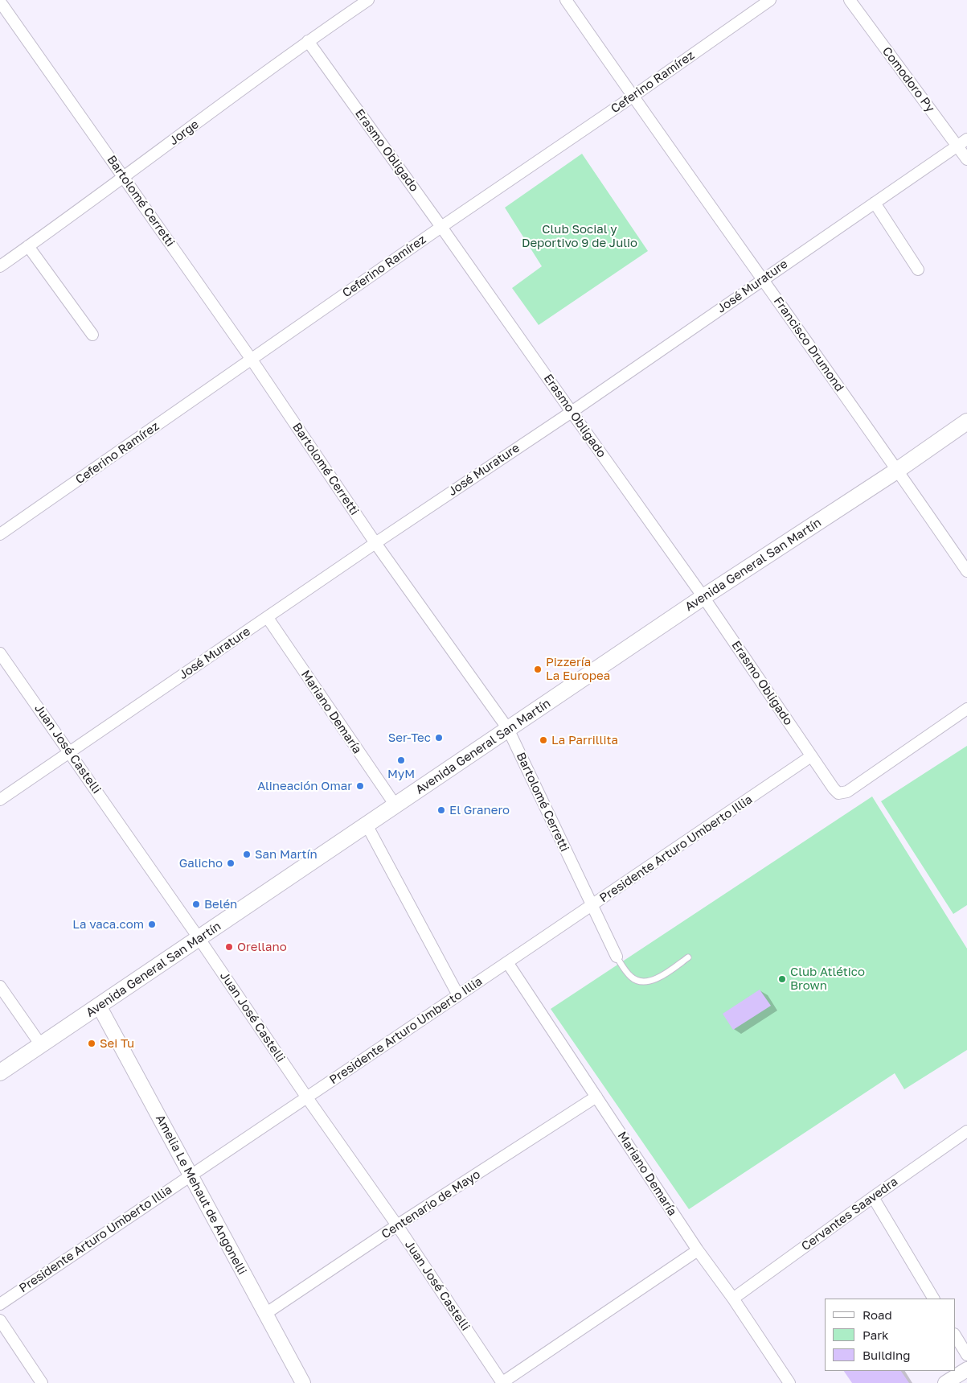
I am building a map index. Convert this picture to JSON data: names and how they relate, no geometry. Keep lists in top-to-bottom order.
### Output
{
  "streets": {
    "main road": ["Avenida General San Martín"],
    "street": [
      "Comodoro Py",
      "Ceferino Ramírez",
      "Jorge",
      "Erasmo Obligado",
      "Bartolomé Cerretti",
      "José Murature",
      "Francisco Drumond",
      "Mariano Demaría",
      "Juan José Castelli",
      "Presidente Arturo Umberto Illia",
      "Amelia Le Mehaut de Angonelli",
      "Centenario de Mayo",
      "Cervantes Saavedra"
    ]
  },
  "crossings": [
    ["Comodoro Py", "José Murature"],
    ["Ceferino Ramírez", "Erasmo Obligado"],
    ["Ceferino Ramírez", "Bartolomé Cerretti"],
    ["Ceferino Ramírez", "Francisco Drumond"],
    ["Jorge", "Erasmo Obligado"],
    ["Jorge", "Bartolomé Cerretti"],
    ["Erasmo Obligado", "José Murature"],
    ["Erasmo Obligado", "Avenida General San Martín"],
    ["Erasmo Obligado", "Presidente Arturo Umberto Illia"],
    ["Bartolomé Cerretti", "José Murature"],
    ["Bartolomé Cerretti", "Avenida General San Martín"],
    ["Bartolomé Cerretti", "Presidente Arturo Umberto Illia"],
    ["José Murature", "Francisco Drumond"],
    ["José Murature", "Mariano Demaría"],
    ["José Murature", "Juan José Castelli"],
    ["Francisco Drumond", "Avenida General San Martín"],
    ["Avenida General San Martín", "Mariano Demaría"],
    ["Avenida General San Martín", "Juan José Castelli"],
    ["Avenida General San Martín", "Amelia Le Mehaut de Angonelli"],
    ["Mariano Demaría", "Presidente Arturo Umberto Illia"],
    ["Mariano Demaría", "Centenario de Mayo"],
    ["Mariano Demaría", "Cervantes Saavedra"],
    ["Juan José Castelli", "Presidente Arturo Umberto Illia"],
    ["Juan José Castelli", "Centenario de Mayo"],
    ["Presidente Arturo Umberto Illia", "Amelia Le Mehaut de Angonelli"],
    ["Amelia Le Mehaut de Angonelli", "Centenario de Mayo"]
  ],
  "parks": ["Club Social y Deportivo 9 de Julio"],
  "places": [
    "Pizzería La Europea",
    "Ser-Tec",
    "La Parrillita",
    "MyM",
    "Alineación Omar",
    "El Granero",
    "San Martín",
    "Galicho",
    "Belén",
    "La vaca.com",
    "Orellano",
    "Club Atlético Brown",
    "Sei Tu"
  ],
  "legend": ["Road", "Park", "Building"]
}
